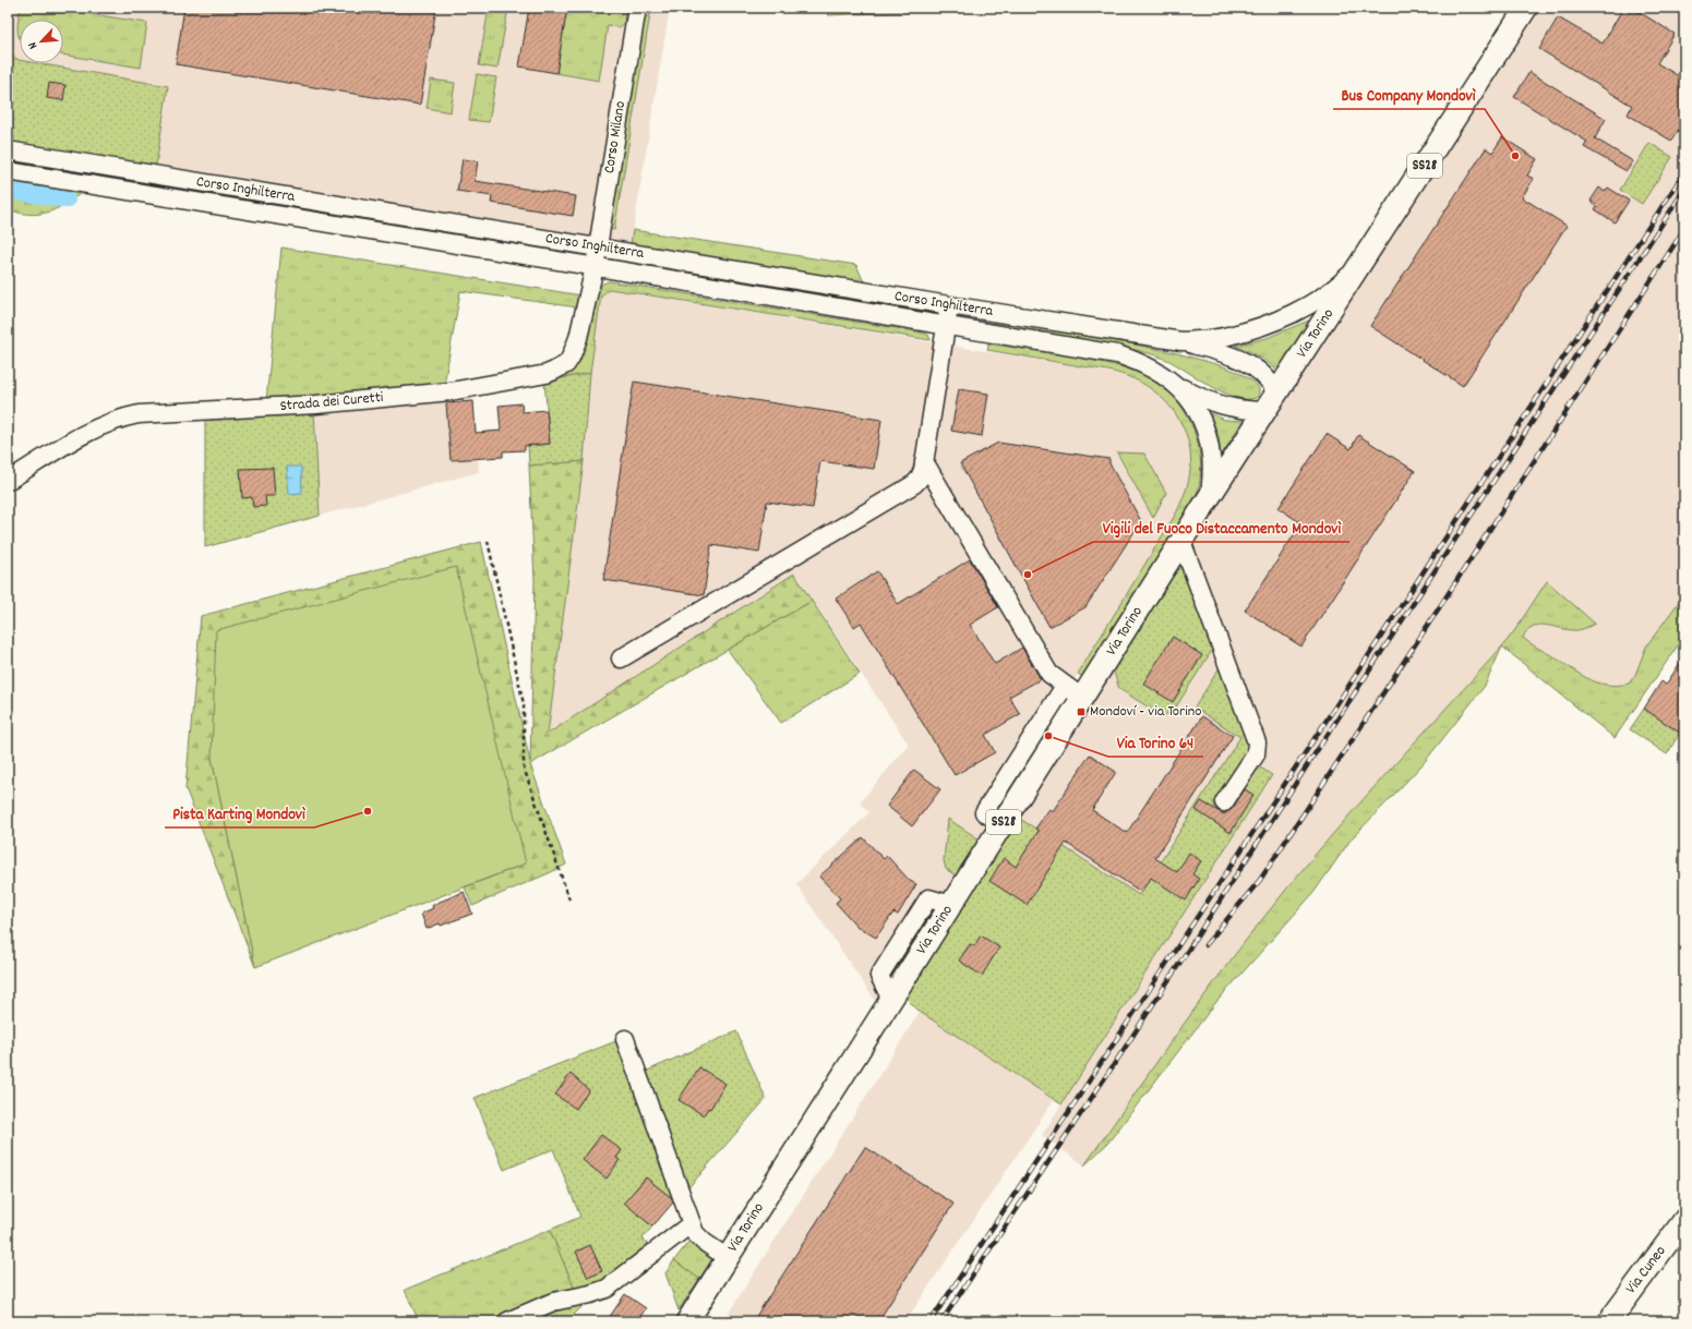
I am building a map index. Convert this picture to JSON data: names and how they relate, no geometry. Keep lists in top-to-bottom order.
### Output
{
  "streets": {
    "main road": ["SS28", "Via Torino", "Via Cuneo"],
    "street": ["Corso Milano", "Corso Inghilterra", "Strada dei Curetti"]
  },
  "crossings": [
    ["Corso Milano", "Corso Inghilterra"],
    ["Corso Milano", "Strada dei Curetti"],
    ["Corso Inghilterra", "Via Torino"],
    ["Corso Inghilterra", "Strada dei Curetti"]
  ],
  "places": {
    "other": [
      "Bus Company Mondovì",
      "Vigili del Fuoco Distaccamento Mondovì",
      "Via Torino 64",
      "Pista Karting Mondovì"
    ],
    "transit": ["Mondoví - via Torino"]
  },
  "north": "bottom left"
}
